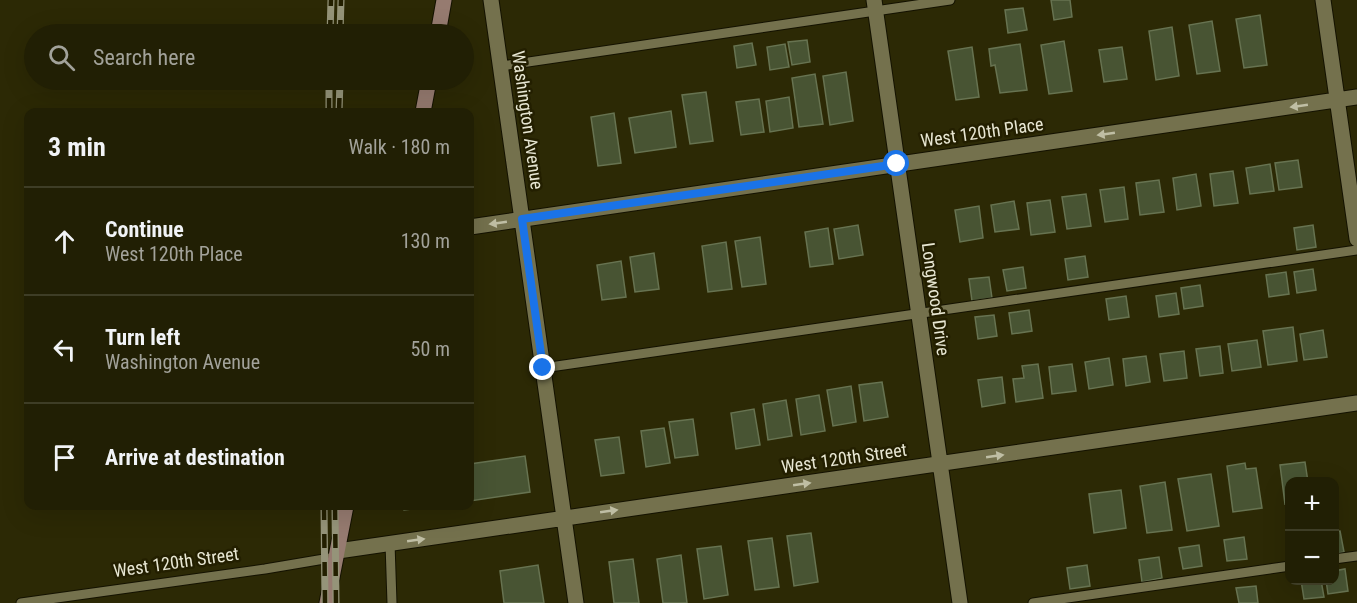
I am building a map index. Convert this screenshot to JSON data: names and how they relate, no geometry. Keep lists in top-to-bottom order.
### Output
{
  "streets": {
    "street": [
      "Washington Avenue",
      "West 120th Place",
      "Longwood Drive",
      "West 120th Street"
    ]
  },
  "crossings": [
    ["Washington Avenue", "West 120th Place"],
    ["Washington Avenue", "West 120th Street"],
    ["West 120th Place", "Longwood Drive"],
    ["Longwood Drive", "West 120th Street"]
  ],
  "one_way": ["West 120th Place", "West 120th Street"],
  "page": {
    "search": "Search here",
    "heading": ["3 min", "Walk · 180 m"],
    "list": [
      ["Continue", "West 120th Place", "130 m"],
      ["Turn left", "Washington Avenue", "50 m"],
      "Arrive at destination"
    ],
    "map_buttons": ["+", "−"]
  }
}
